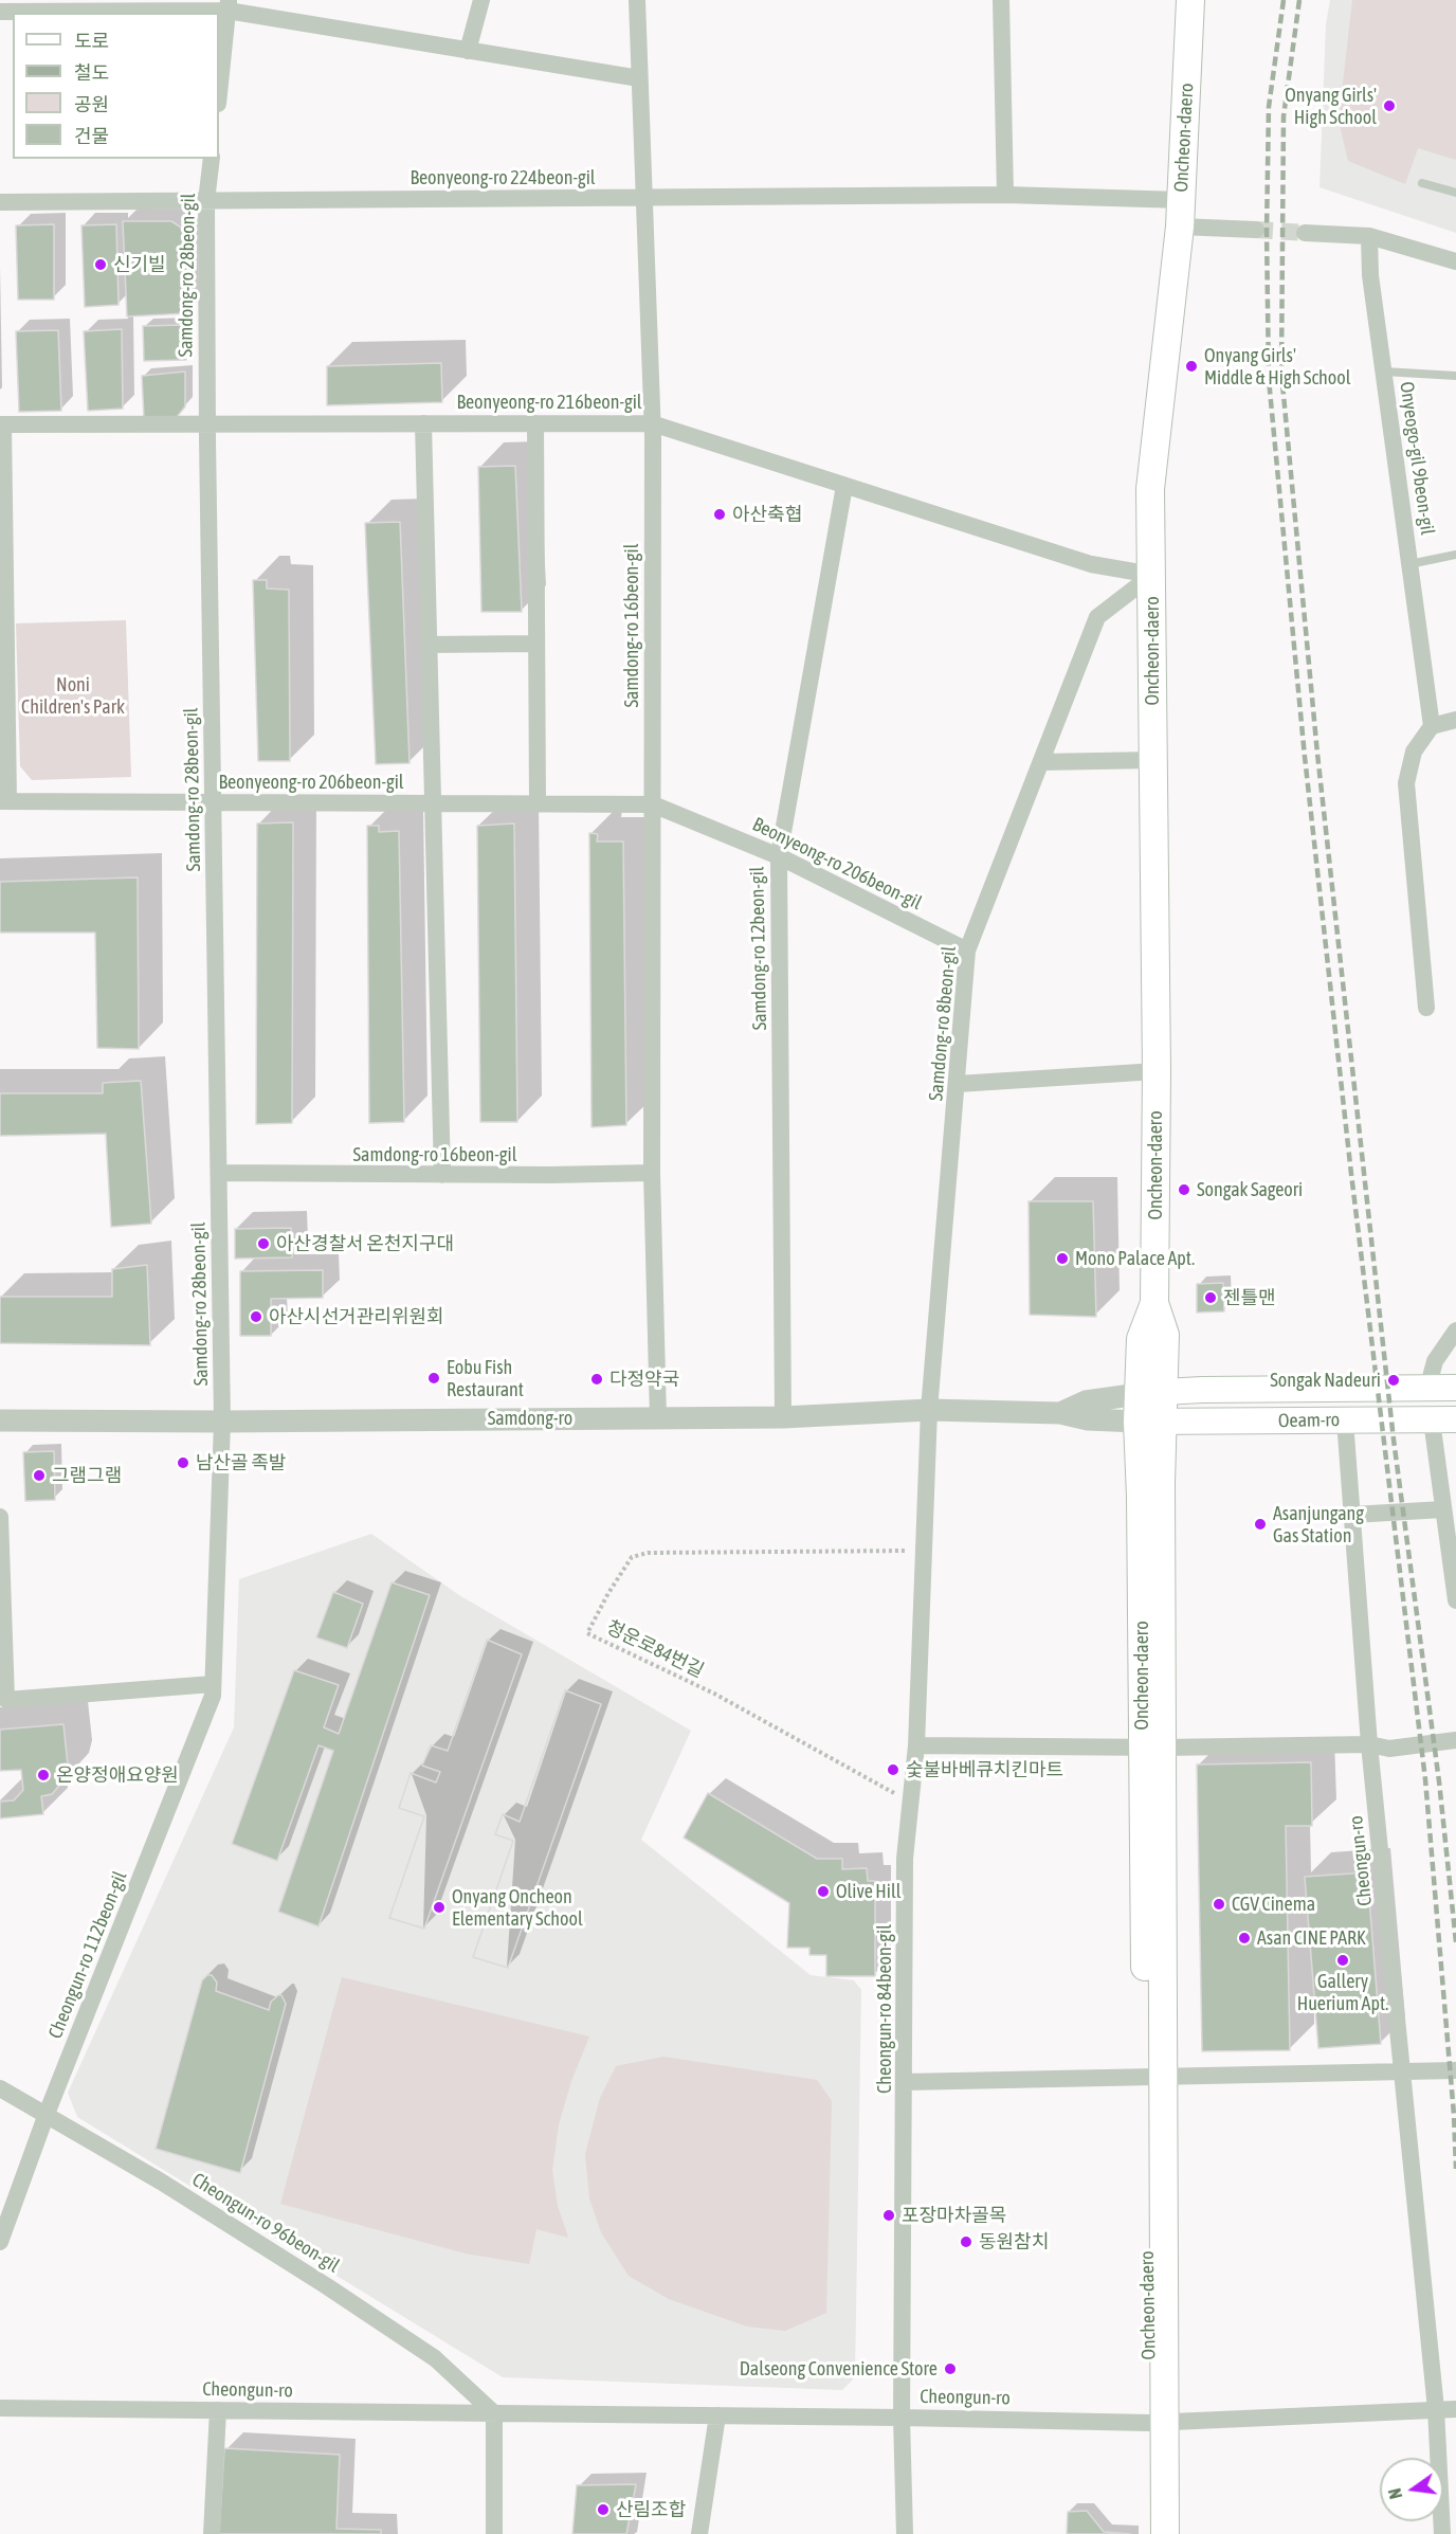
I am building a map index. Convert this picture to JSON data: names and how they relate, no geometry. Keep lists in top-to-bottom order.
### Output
{
  "streets": {
    "main road": ["Oncheon-daero", "Oeam-ro"],
    "street": [
      "Beonyeong-ro 224beon-gil",
      "Samdong-ro 28beon-gil",
      "Beonyeong-ro 216beon-gil",
      "Onyeogo-gil 9beon-gil",
      "Samdong-ro 16beon-gil",
      "Beonyeong-ro 206beon-gil",
      "Samdong-ro 12beon-gil",
      "Samdong-ro 8beon-gil",
      "Samdong-ro",
      "Cheongun-ro",
      "Cheongun-ro 112beon-gil",
      "Cheongun-ro 84beon-gil",
      "Cheongun-ro 96beon-gil"
    ],
    "path": ["청운로84번길"]
  },
  "crossings": [
    ["Oncheon-daero", "Beonyeong-ro 224beon-gil"],
    ["Oncheon-daero", "Beonyeong-ro 216beon-gil"],
    ["Oncheon-daero", "Samdong-ro 8beon-gil"],
    ["Oncheon-daero", "Samdong-ro"],
    ["Oncheon-daero", "Oeam-ro"],
    ["Oncheon-daero", "Cheongun-ro"],
    ["Oncheon-daero", "Cheongun-ro 84beon-gil"],
    ["Beonyeong-ro 224beon-gil", "Samdong-ro 28beon-gil"],
    ["Beonyeong-ro 224beon-gil", "Samdong-ro 16beon-gil"],
    ["Samdong-ro 28beon-gil", "Beonyeong-ro 216beon-gil"],
    ["Samdong-ro 28beon-gil", "Samdong-ro 16beon-gil"],
    ["Samdong-ro 28beon-gil", "Beonyeong-ro 206beon-gil"],
    ["Samdong-ro 28beon-gil", "Samdong-ro"],
    ["Samdong-ro 28beon-gil", "Cheongun-ro 112beon-gil"],
    ["Beonyeong-ro 216beon-gil", "Samdong-ro 16beon-gil"],
    ["Beonyeong-ro 216beon-gil", "Beonyeong-ro 206beon-gil"],
    ["Beonyeong-ro 216beon-gil", "Samdong-ro 12beon-gil"],
    ["Beonyeong-ro 216beon-gil", "Samdong-ro 8beon-gil"],
    ["Samdong-ro 16beon-gil", "Beonyeong-ro 206beon-gil"],
    ["Samdong-ro 16beon-gil", "Samdong-ro"],
    ["Beonyeong-ro 206beon-gil", "Samdong-ro 12beon-gil"],
    ["Beonyeong-ro 206beon-gil", "Samdong-ro 8beon-gil"],
    ["Samdong-ro 12beon-gil", "Samdong-ro"],
    ["Samdong-ro 8beon-gil", "Samdong-ro"],
    ["Samdong-ro 8beon-gil", "Cheongun-ro 84beon-gil"],
    ["Samdong-ro", "Oeam-ro"],
    ["Samdong-ro", "Cheongun-ro 112beon-gil"],
    ["Samdong-ro", "Cheongun-ro 84beon-gil"],
    ["Oeam-ro", "Cheongun-ro"],
    ["청운로84번길", "Cheongun-ro 84beon-gil"],
    ["Cheongun-ro", "Cheongun-ro 84beon-gil"],
    ["Cheongun-ro", "Cheongun-ro 96beon-gil"],
    ["Cheongun-ro 112beon-gil", "Cheongun-ro 96beon-gil"]
  ],
  "parks": ["Noni Children's Park"],
  "places": [
    "Onyang Girls' High School",
    "신기빌",
    "Onyang Girls' Middle & High School",
    "아산축협",
    "Songak Sageori",
    "아산경찰서 온천지구대",
    "Mono Palace Apt.",
    "젠틀맨",
    "아산시선거관리위원회",
    "Eobu Fish Restaurant",
    "다정약국",
    "Songak Nadeuri",
    "남산골 족발",
    "그램그램",
    "Asanjungang Gas Station",
    "숯불바베큐치킨마트",
    "온양정애요양원",
    "Olive Hill",
    "CGV Cinema",
    "Onyang Oncheon Elementary School",
    "Asan CINE PARK",
    "Gallery Huerium Apt.",
    "포장마차골목",
    "동원참치",
    "Dalseong Convenience Store",
    "산림조합"
  ],
  "legend": [
    "도로",
    "철도",
    "공원",
    "건물"
  ],
  "north": "left"
}
